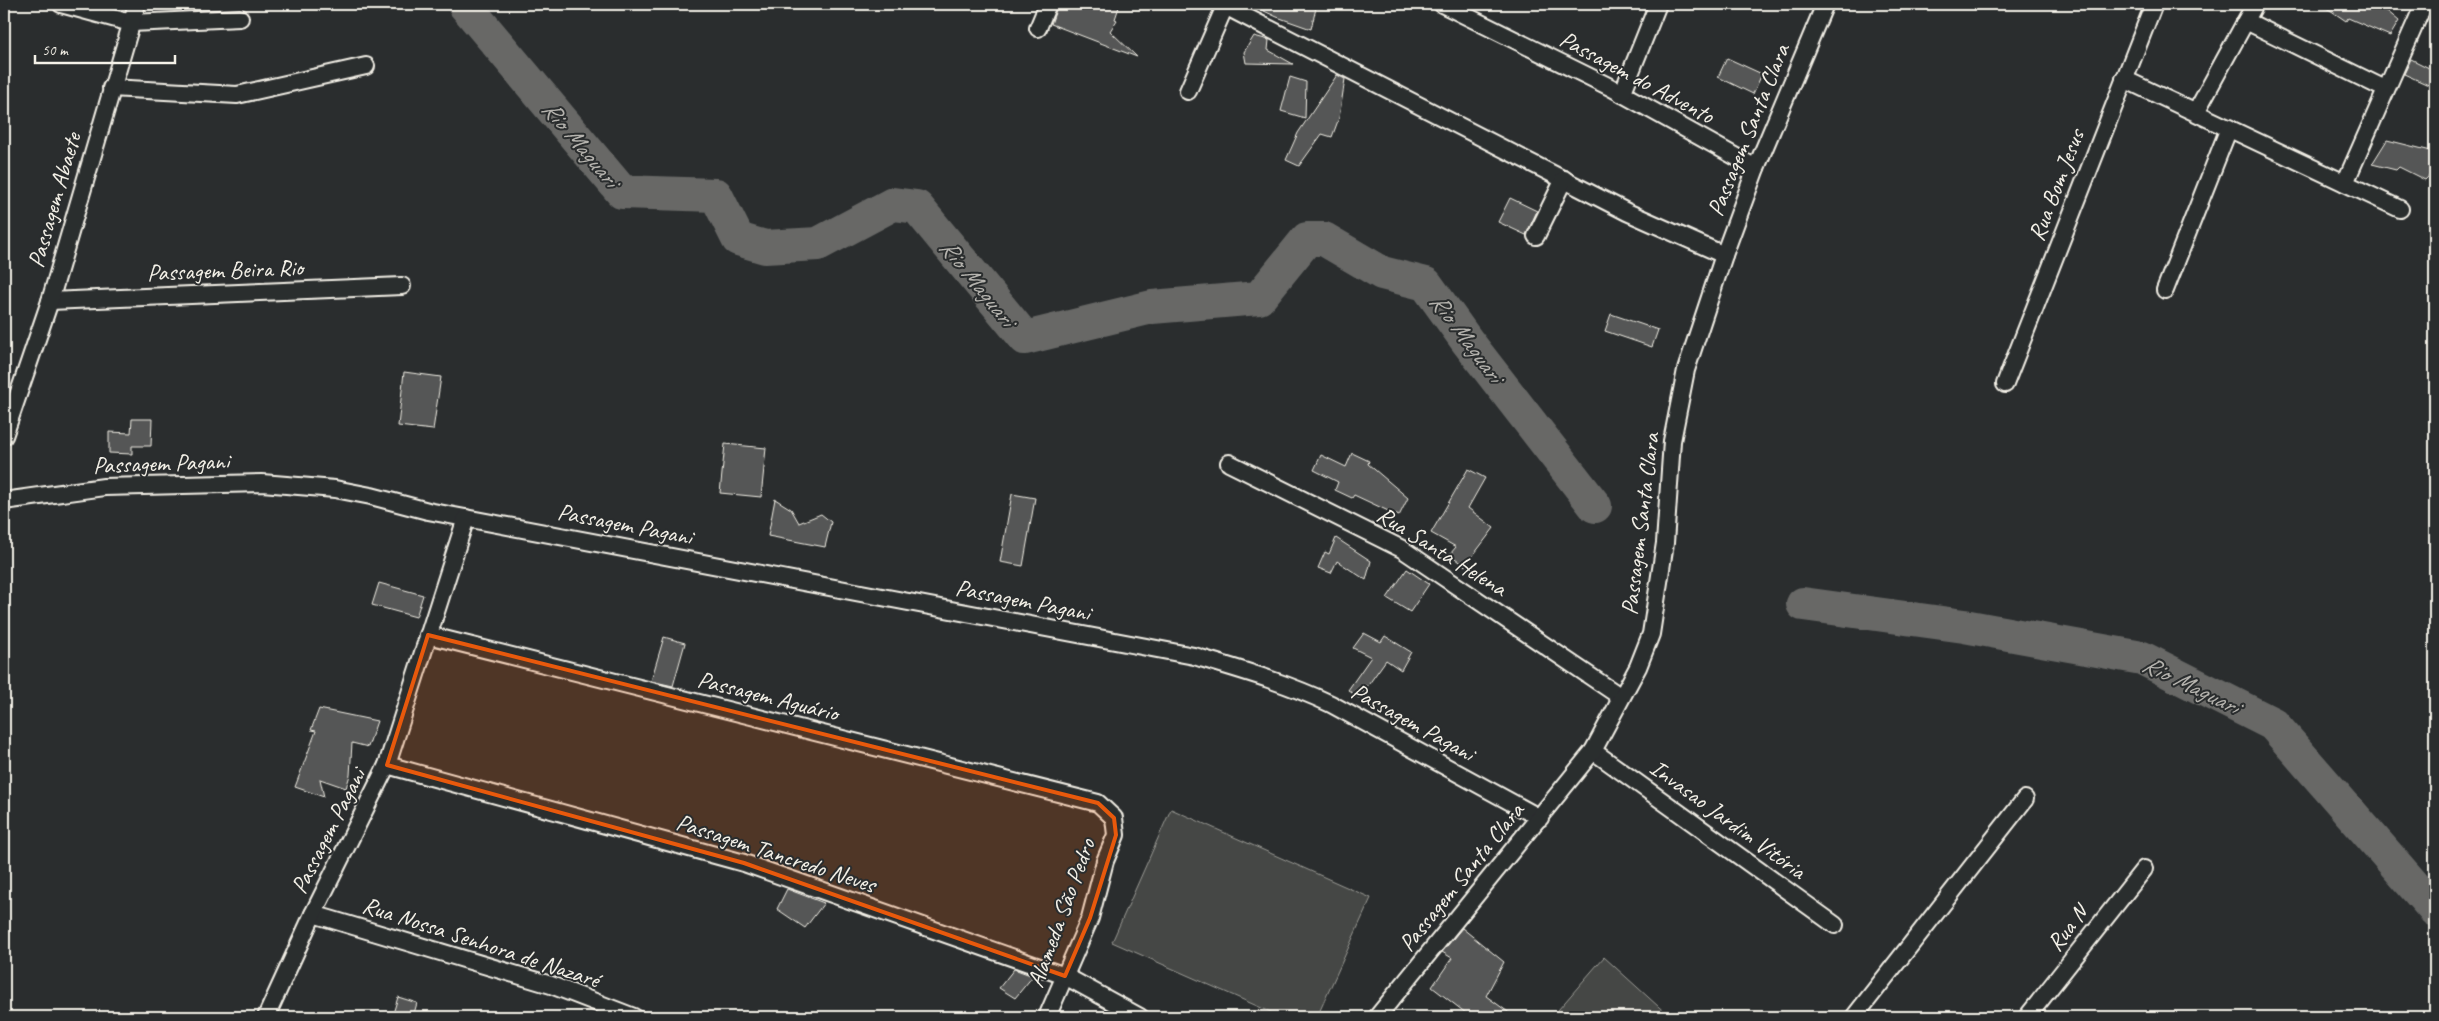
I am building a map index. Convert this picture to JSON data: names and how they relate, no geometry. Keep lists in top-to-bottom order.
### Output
{
  "streets": {
    "street": [
      "Passagem do Advento",
      "Passagem Santa Clara",
      "Rua Bom Jesus",
      "Passagem Abaete",
      "Passagem Beira Rio",
      "Passagem Pagani",
      "Rua Santa Helena",
      "Passagem Aguário",
      "Invasao Jardim Vitória",
      "Passagem Tancredo Neves",
      "Alameda São Pedro",
      "Rua N",
      "Rua Nossa Senhora de Nazaré"
    ]
  },
  "crossings": [
    ["Passagem do Advento", "Passagem Santa Clara"],
    ["Passagem Santa Clara", "Passagem Pagani"],
    ["Passagem Santa Clara", "Rua Santa Helena"],
    ["Passagem Santa Clara", "Invasao Jardim Vitória"],
    ["Passagem Abaete", "Passagem Beira Rio"],
    ["Passagem Pagani", "Passagem Aguário"],
    ["Passagem Pagani", "Passagem Tancredo Neves"],
    ["Passagem Pagani", "Rua Nossa Senhora de Nazaré"],
    ["Passagem Aguário", "Alameda São Pedro"],
    ["Passagem Tancredo Neves", "Alameda São Pedro"]
  ],
  "water": ["Rio Maguari"],
  "scale_bar": "50 m"
}
